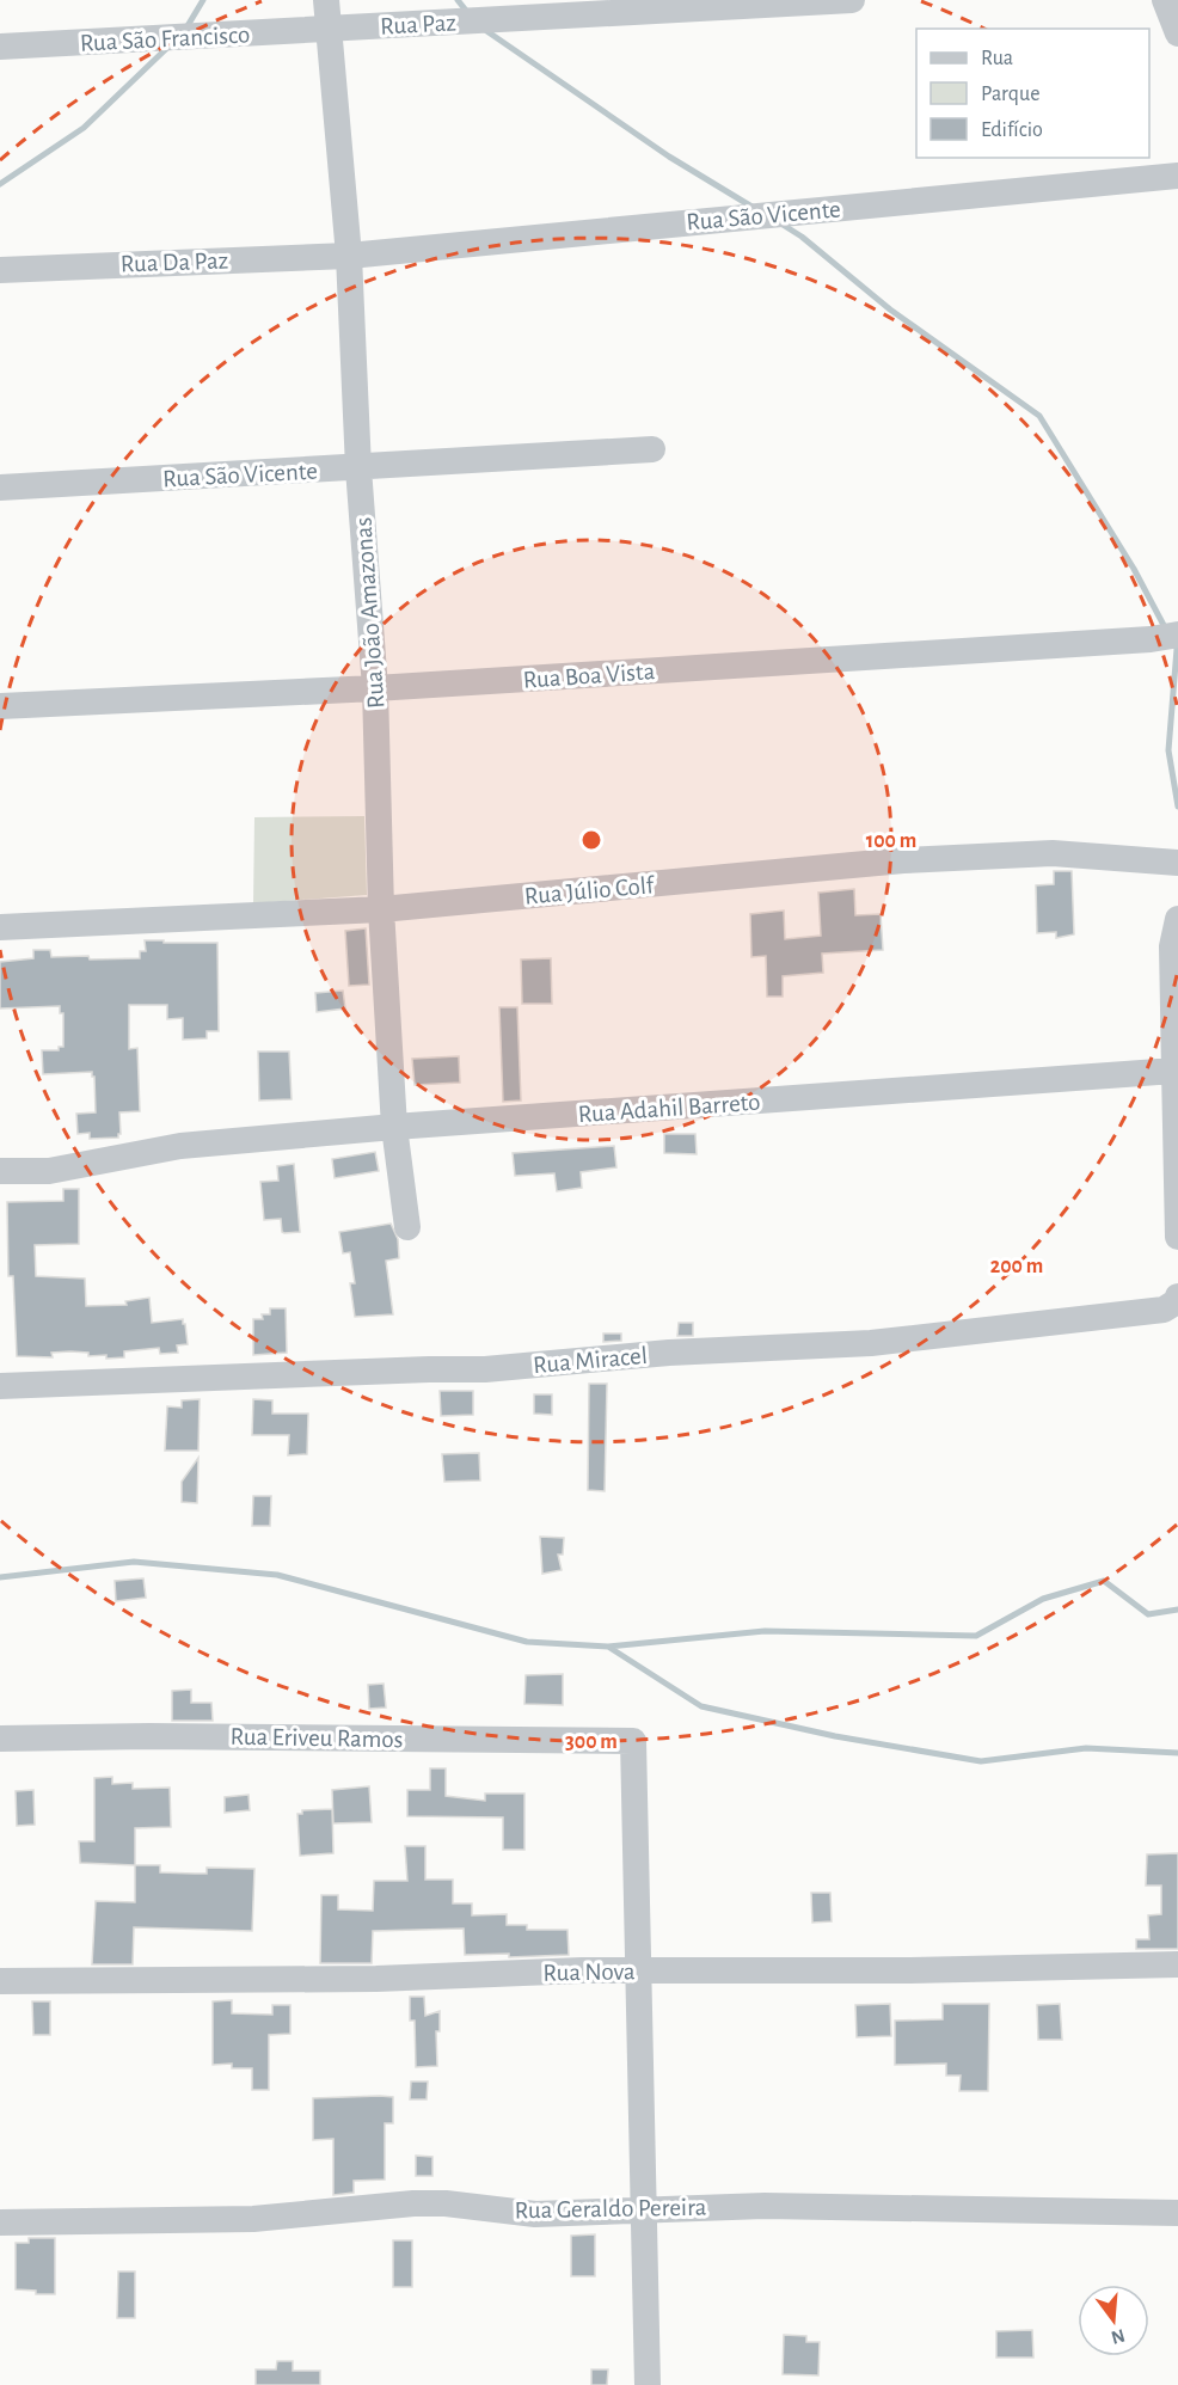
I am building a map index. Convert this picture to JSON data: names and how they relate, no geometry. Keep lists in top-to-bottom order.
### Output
{
  "streets": {
    "street": [
      "Rua Paz",
      "Rua São Francisco",
      "Rua São Vicente",
      "Rua Da Paz",
      "Rua João Amazonas",
      "Rua Boa Vista",
      "Rua Júlio Colf",
      "Rua Adahil Barreto",
      "Rua Miracel",
      "Rua Eriveu Ramos",
      "Rua Nova",
      "Rua Geraldo Pereira"
    ]
  },
  "crossings": [
    ["Rua Paz", "Rua São Francisco"],
    ["Rua Paz", "Rua João Amazonas"],
    ["Rua São Francisco", "Rua João Amazonas"],
    ["Rua São Vicente", "Rua Da Paz"],
    ["Rua São Vicente", "Rua João Amazonas"],
    ["Rua Da Paz", "Rua João Amazonas"],
    ["Rua João Amazonas", "Rua Boa Vista"],
    ["Rua João Amazonas", "Rua Júlio Colf"],
    ["Rua João Amazonas", "Rua Adahil Barreto"],
    ["Rua Eriveu Ramos", "Rua Nova"]
  ],
  "legend": ["Rua", "Parque", "Edifício"],
  "north": "bottom",
  "rings": ["100 m", "200 m", "300 m"]
}
